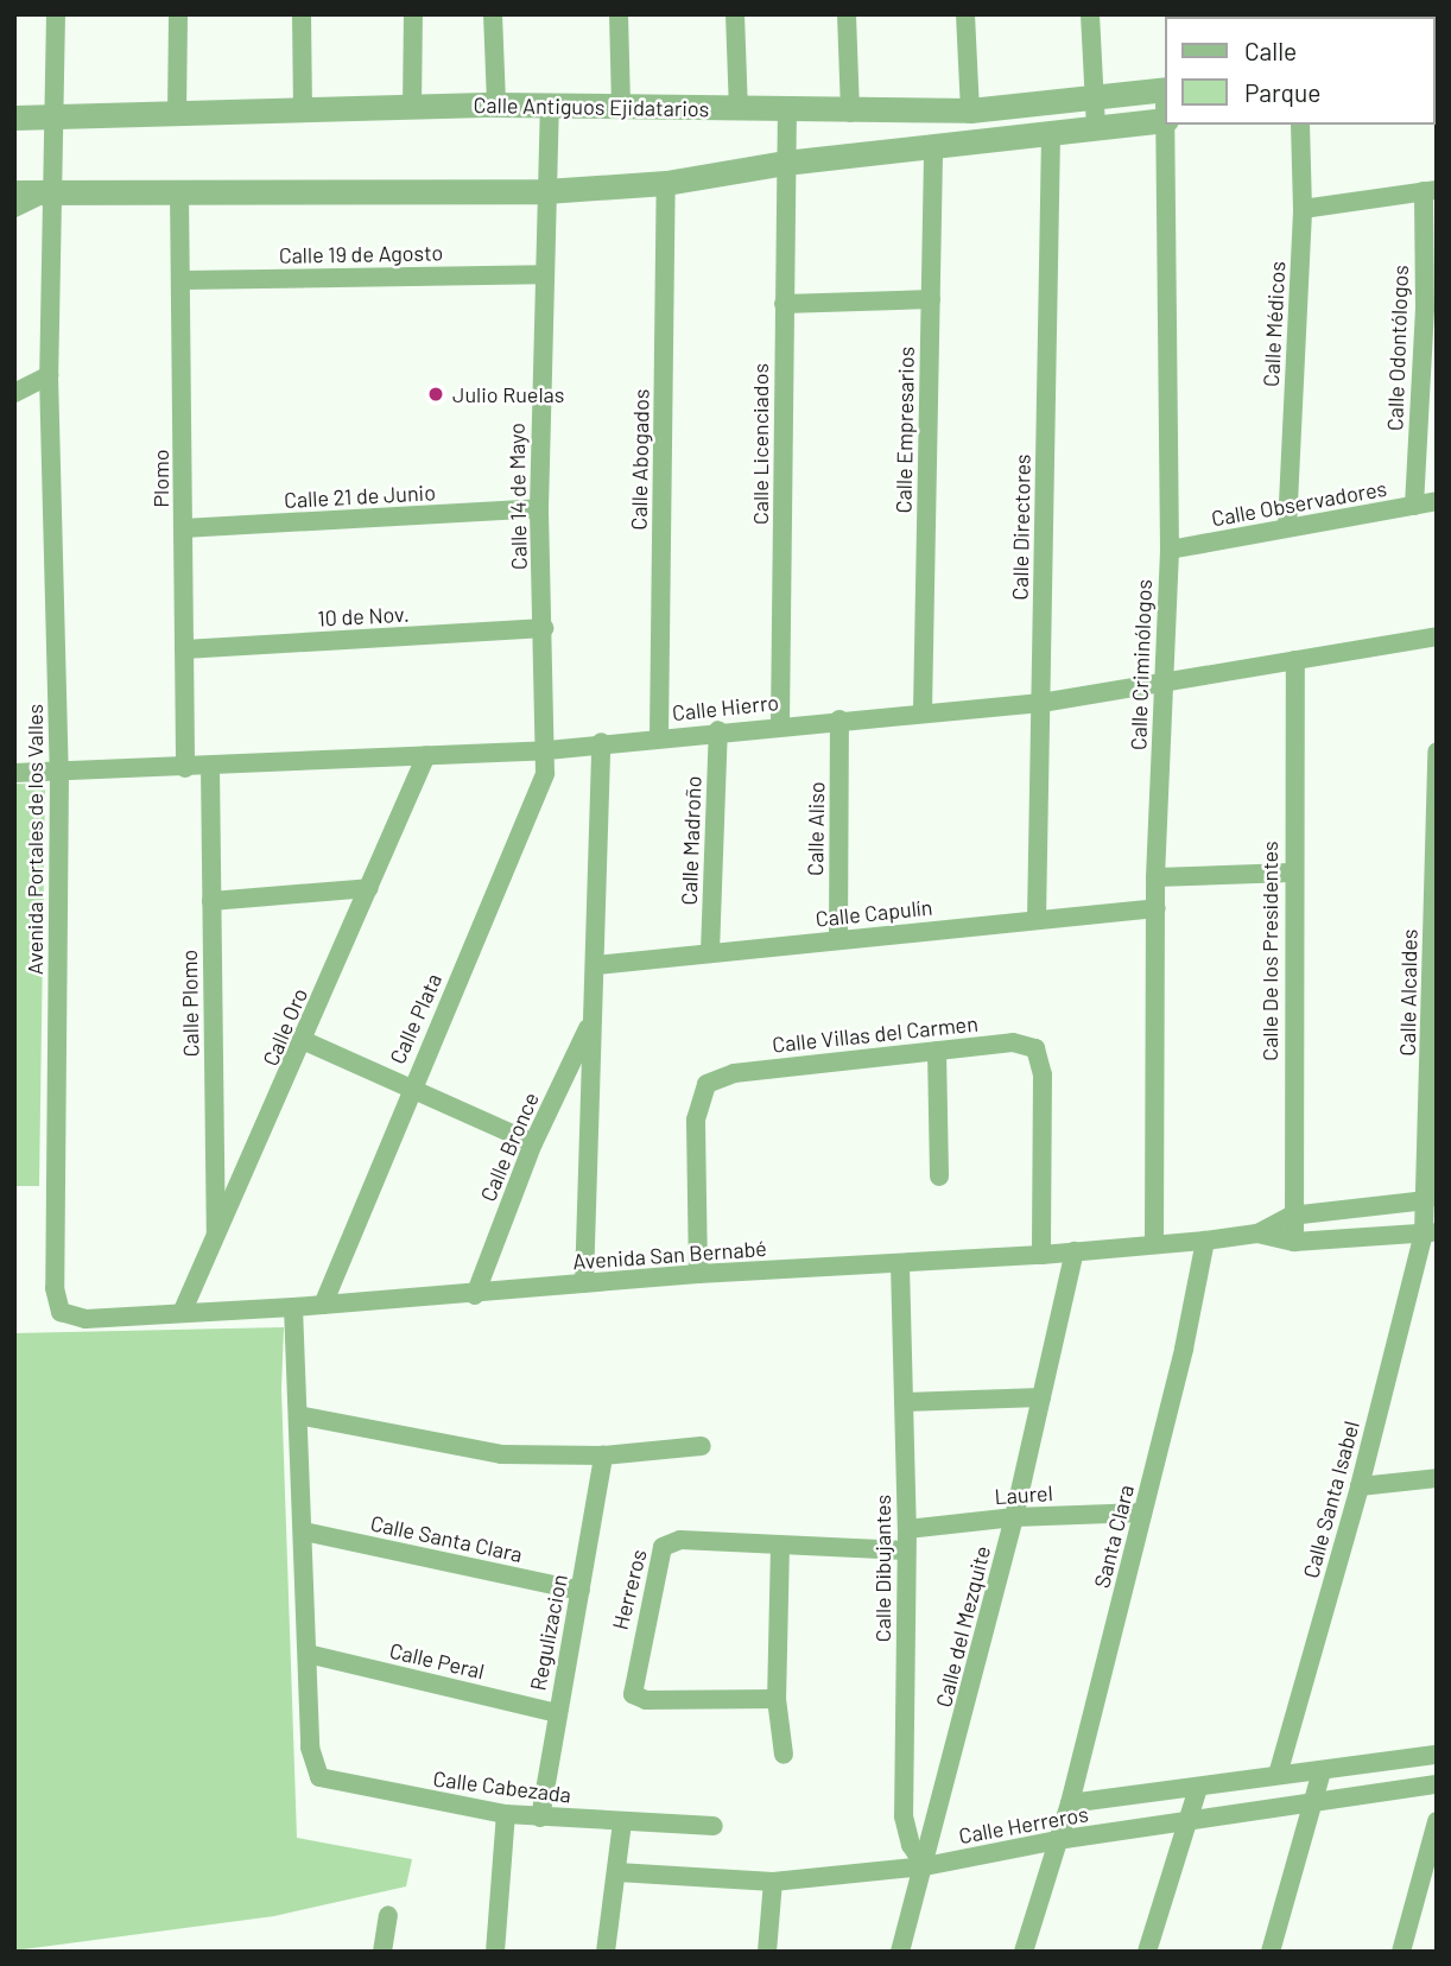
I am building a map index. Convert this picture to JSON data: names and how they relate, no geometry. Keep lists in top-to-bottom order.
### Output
{
  "streets": {
    "street": [
      "Calle Antiguos Ejidatarios",
      "Calle 19 de Agosto",
      "Calle Médicos",
      "Calle Odontólogos",
      "Calle Empresarios",
      "Calle Licenciados",
      "Calle Abogados",
      "Plomo",
      "Calle 21 de Junio",
      "Calle 14 de Mayo",
      "Calle Observadores",
      "Calle Directores",
      "10 de Nov.",
      "Calle Criminólogos",
      "Calle Hierro",
      "Calle Aliso",
      "Avenida Portales de los Valles",
      "Calle Madroño",
      "Calle Capulín",
      "Calle De los Presidentes",
      "Calle Alcaldes",
      "Calle Plomo",
      "Calle Plata",
      "Calle Oro",
      "Calle Villas del Carmen",
      "Calle Bronce",
      "Avenida San Bernabé",
      "Laurel",
      "Calle Santa Isabel",
      "Santa Clara",
      "Calle Santa Clara",
      "Calle Dibujantes",
      "Herreros",
      "Calle del Mezquite",
      "Regulizacion",
      "Calle Peral",
      "Calle Cabezada",
      "Calle Herreros"
    ]
  },
  "crossings": [
    ["Calle Antiguos Ejidatarios", "Calle Licenciados"],
    ["Calle Antiguos Ejidatarios", "Calle 14 de Mayo"],
    ["Calle Antiguos Ejidatarios", "Avenida Portales de los Valles"],
    ["Calle 19 de Agosto", "Plomo"],
    ["Calle 19 de Agosto", "Calle 14 de Mayo"],
    ["Calle Médicos", "Calle Observadores"],
    ["Calle Odontólogos", "Calle Observadores"],
    ["Calle Empresarios", "Calle Hierro"],
    ["Calle Licenciados", "Calle Hierro"],
    ["Calle Abogados", "Calle Hierro"],
    ["Plomo", "Calle 21 de Junio"],
    ["Plomo", "10 de Nov."],
    ["Plomo", "Calle Hierro"],
    ["Calle 21 de Junio", "Calle 14 de Mayo"],
    ["Calle 14 de Mayo", "10 de Nov."],
    ["Calle 14 de Mayo", "Calle Hierro"],
    ["Calle 14 de Mayo", "Calle Plata"],
    ["Calle Observadores", "Calle Criminólogos"],
    ["Calle Directores", "Calle Hierro"],
    ["Calle Directores", "Calle Capulín"],
    ["Calle Criminólogos", "Calle Hierro"],
    ["Calle Criminólogos", "Calle Capulín"],
    ["Calle Criminólogos", "Avenida San Bernabé"],
    ["Calle Hierro", "Calle Aliso"],
    ["Calle Hierro", "Avenida Portales de los Valles"],
    ["Calle Hierro", "Calle Madroño"],
    ["Calle Hierro", "Calle De los Presidentes"],
    ["Calle Hierro", "Calle Plomo"],
    ["Calle Hierro", "Calle Plata"],
    ["Calle Hierro", "Calle Oro"],
    ["Calle Hierro", "Calle Bronce"],
    ["Calle Aliso", "Calle Capulín"],
    ["Avenida Portales de los Valles", "Avenida San Bernabé"],
    ["Calle Madroño", "Calle Capulín"],
    ["Calle Capulín", "Calle Bronce"],
    ["Calle De los Presidentes", "Avenida San Bernabé"],
    ["Calle Alcaldes", "Avenida San Bernabé"],
    ["Calle Alcaldes", "Calle Santa Isabel"],
    ["Calle Plomo", "Calle Oro"],
    ["Calle Plata", "Avenida San Bernabé"],
    ["Calle Oro", "Avenida San Bernabé"],
    ["Calle Villas del Carmen", "Avenida San Bernabé"],
    ["Calle Bronce", "Avenida San Bernabé"],
    ["Avenida San Bernabé", "Calle Santa Isabel"],
    ["Avenida San Bernabé", "Santa Clara"],
    ["Avenida San Bernabé", "Calle Dibujantes"],
    ["Avenida San Bernabé", "Calle del Mezquite"],
    ["Laurel", "Santa Clara"],
    ["Laurel", "Calle Dibujantes"],
    ["Laurel", "Calle del Mezquite"],
    ["Calle Santa Isabel", "Calle Herreros"],
    ["Santa Clara", "Calle Herreros"],
    ["Calle Santa Clara", "Regulizacion"],
    ["Calle Dibujantes", "Herreros"],
    ["Calle Dibujantes", "Calle del Mezquite"],
    ["Calle Dibujantes", "Calle Herreros"],
    ["Calle del Mezquite", "Calle Herreros"],
    ["Regulizacion", "Calle Peral"],
    ["Regulizacion", "Calle Cabezada"],
    ["Calle Peral", "Calle Cabezada"]
  ],
  "places": ["Julio Ruelas"],
  "legend": ["Calle", "Parque"]
}
